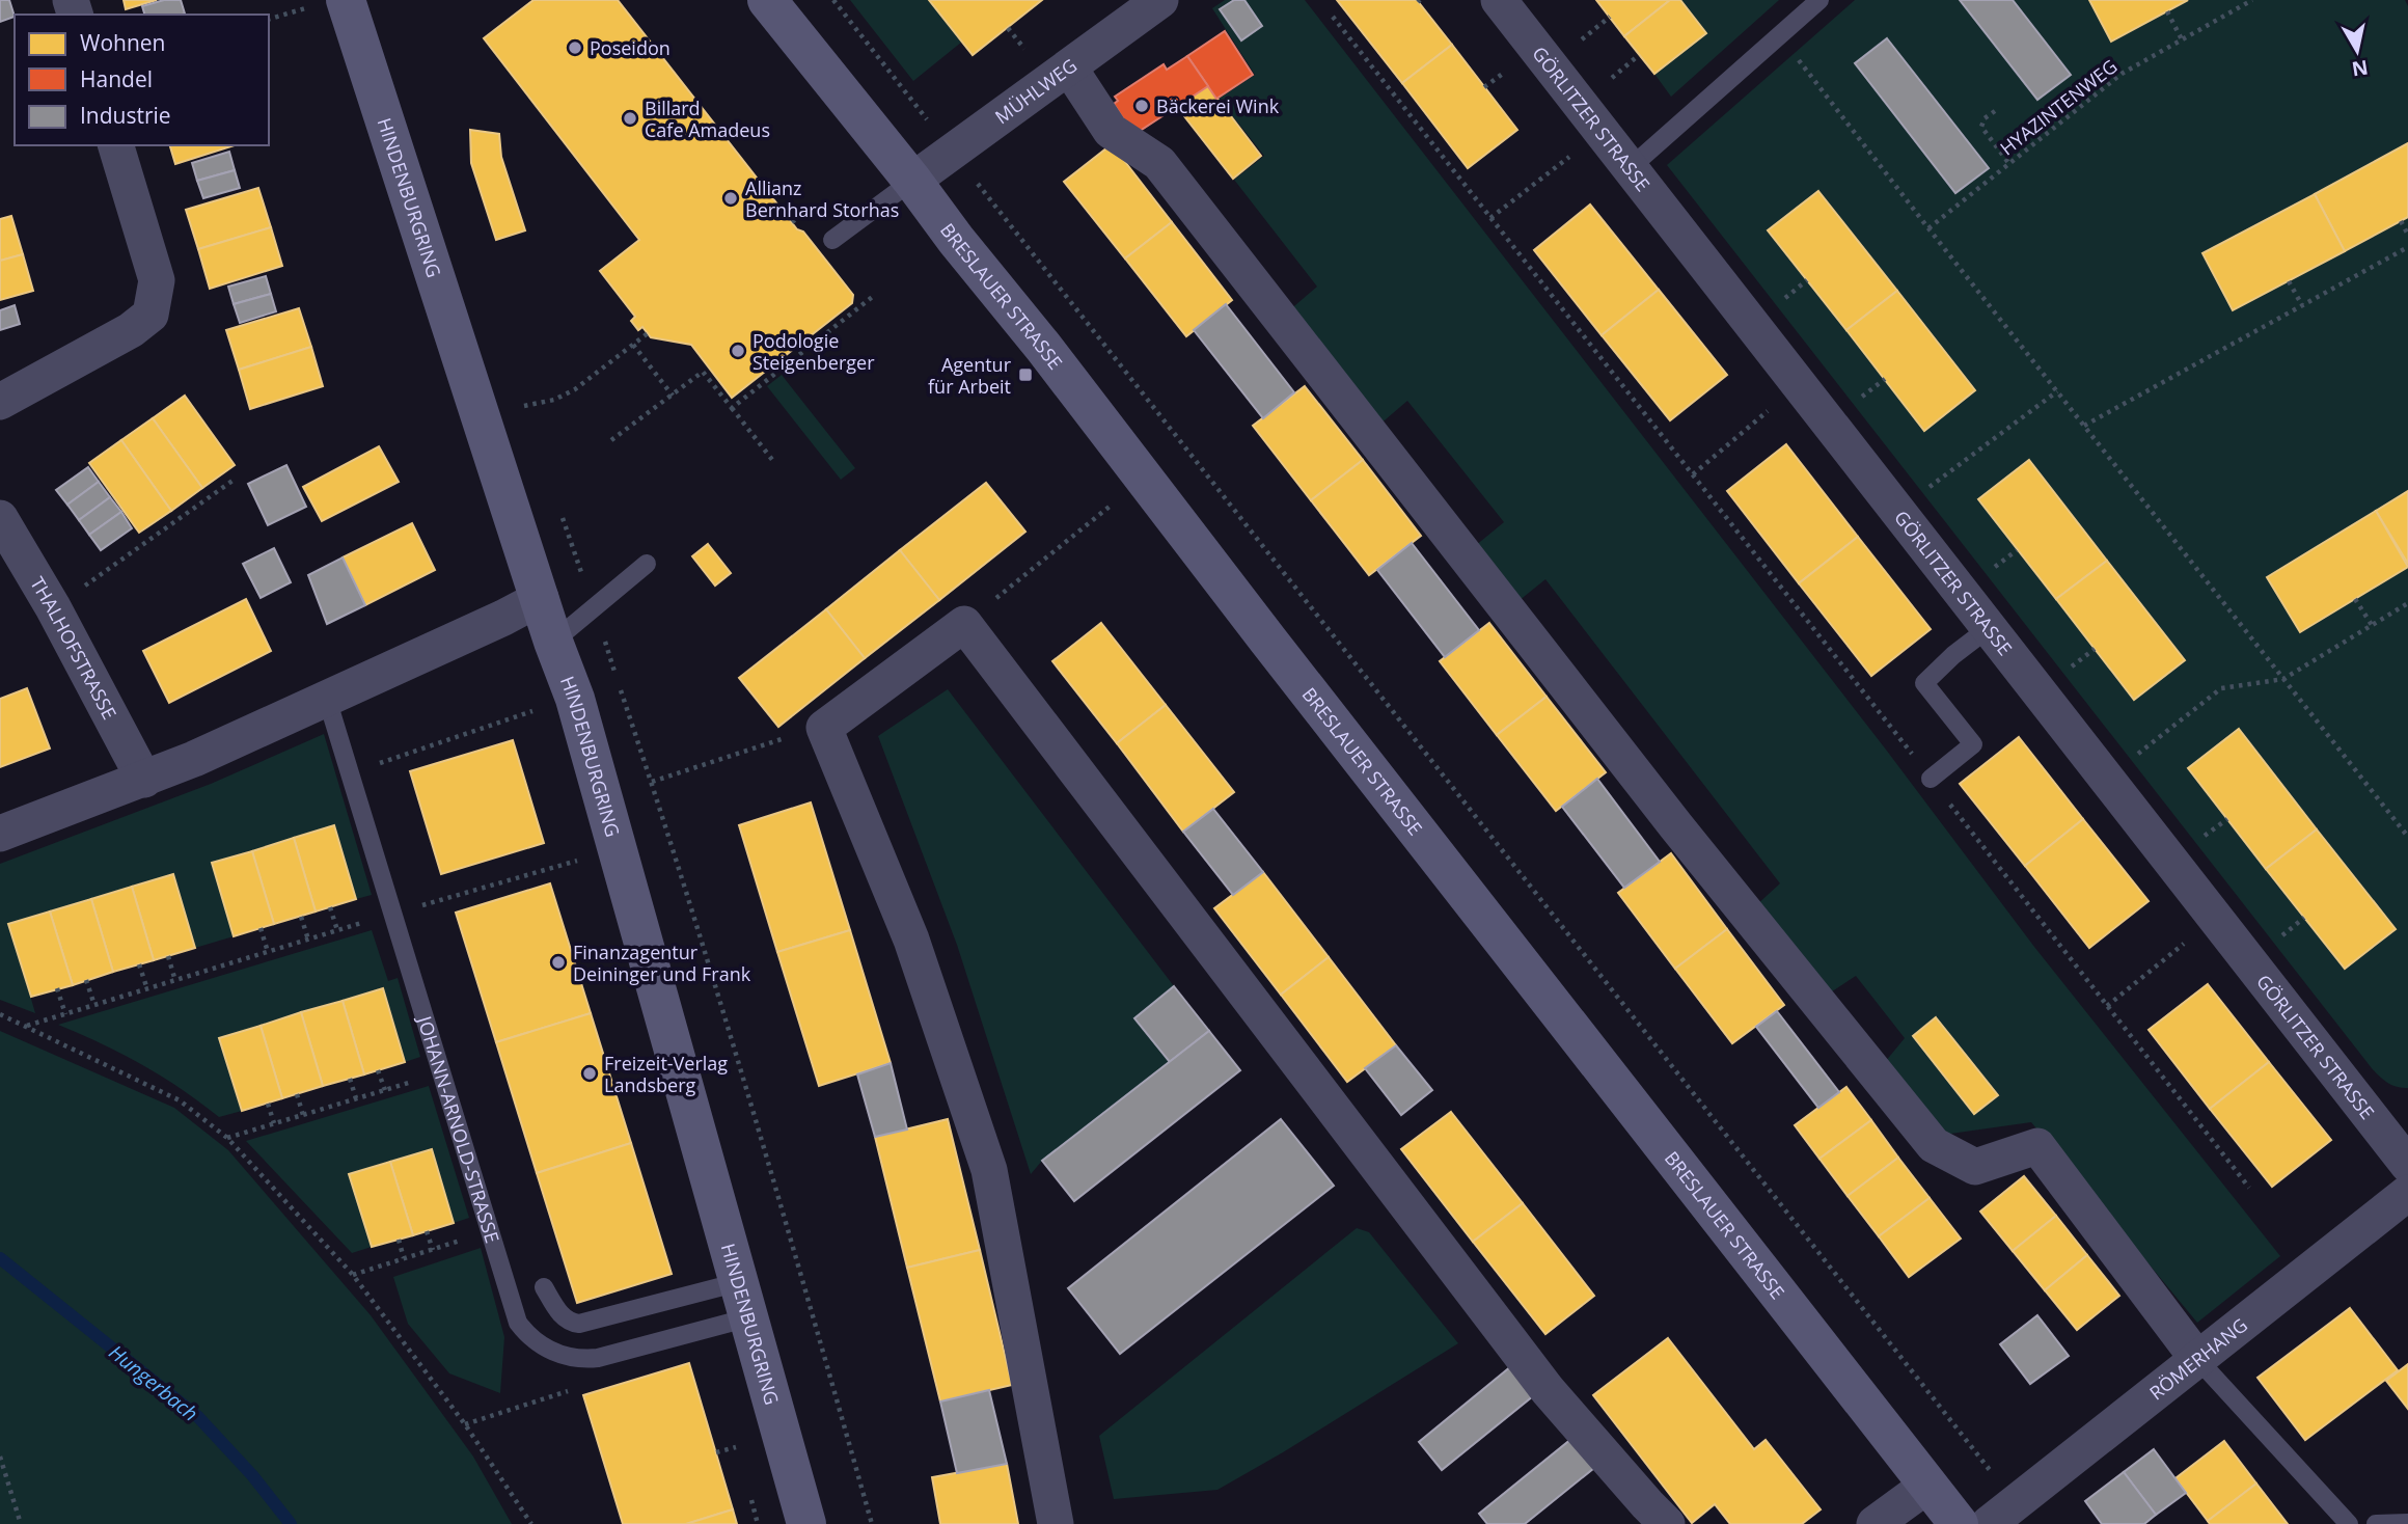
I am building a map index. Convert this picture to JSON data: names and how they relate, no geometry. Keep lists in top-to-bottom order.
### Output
{
  "streets": {
    "main road": ["HINDENBURGRING", "BRESLAUER STRASSE"],
    "street": [
      "MÜHLWEG",
      "GÖRLITZER STRASSE",
      "THALHOFSTRASSE",
      "RÖMERHANG"
    ],
    "lane": ["JOHANN-ARNOLD-STRASSE"],
    "path": ["HYAZINTENWEG"]
  },
  "crossings": [
    ["MÜHLWEG", "BRESLAUER STRASSE"],
    ["HINDENBURGRING", "JOHANN-ARNOLD-STRASSE"]
  ],
  "water": ["Hungerbach"],
  "places": {
    "other": [
      "Poseidon",
      "Bäckerei Wink",
      "Billard Cafe Amadeus",
      "Allianz Bernhard Storhas",
      "Podologie Steigenberger",
      "Finanzagentur Deininger und Frank",
      "Freizeit-Verlag Landsberg"
    ],
    "transit": ["Agentur für Arbeit"]
  },
  "legend": ["Wohnen", "Handel", "Industrie"],
  "north": "bottom"
}
